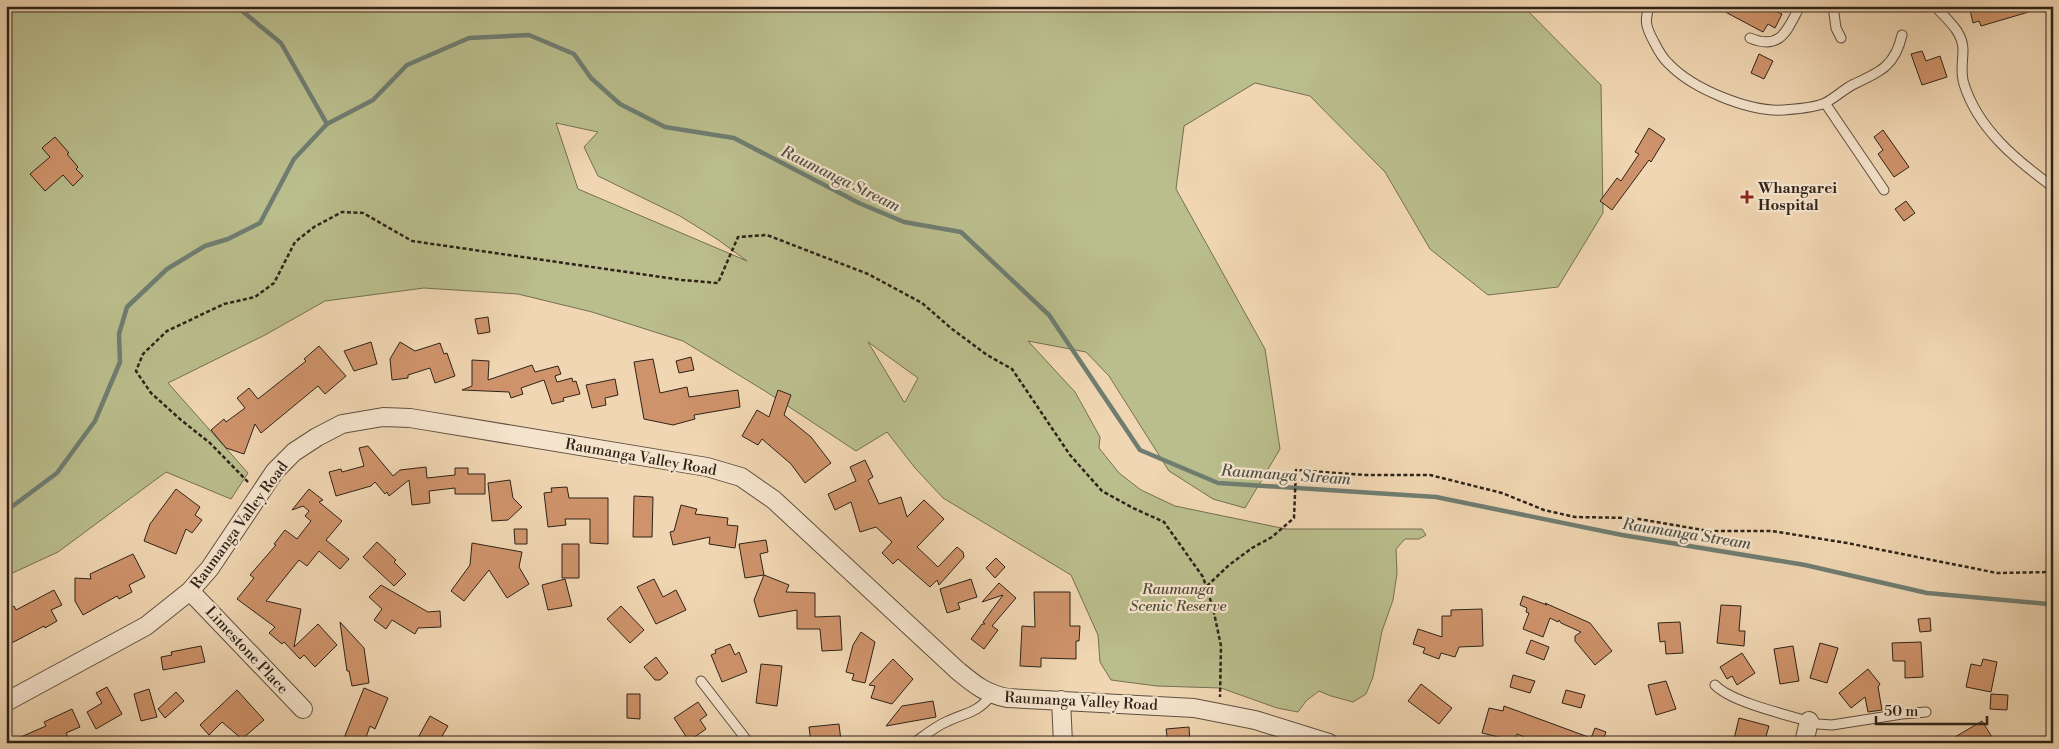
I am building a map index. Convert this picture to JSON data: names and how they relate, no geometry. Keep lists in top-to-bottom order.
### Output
{
  "streets": {
    "street": ["Raumanga Valley Road", "Limestone Place"]
  },
  "crossings": [
    ["Raumanga Valley Road", "Limestone Place"]
  ],
  "water": ["Raumanga Stream"],
  "parks": ["Raumanga Scenic Reserve"],
  "places": {
    "health": ["Whangarei Hospital"]
  },
  "scale_bar": "50 m"
}
